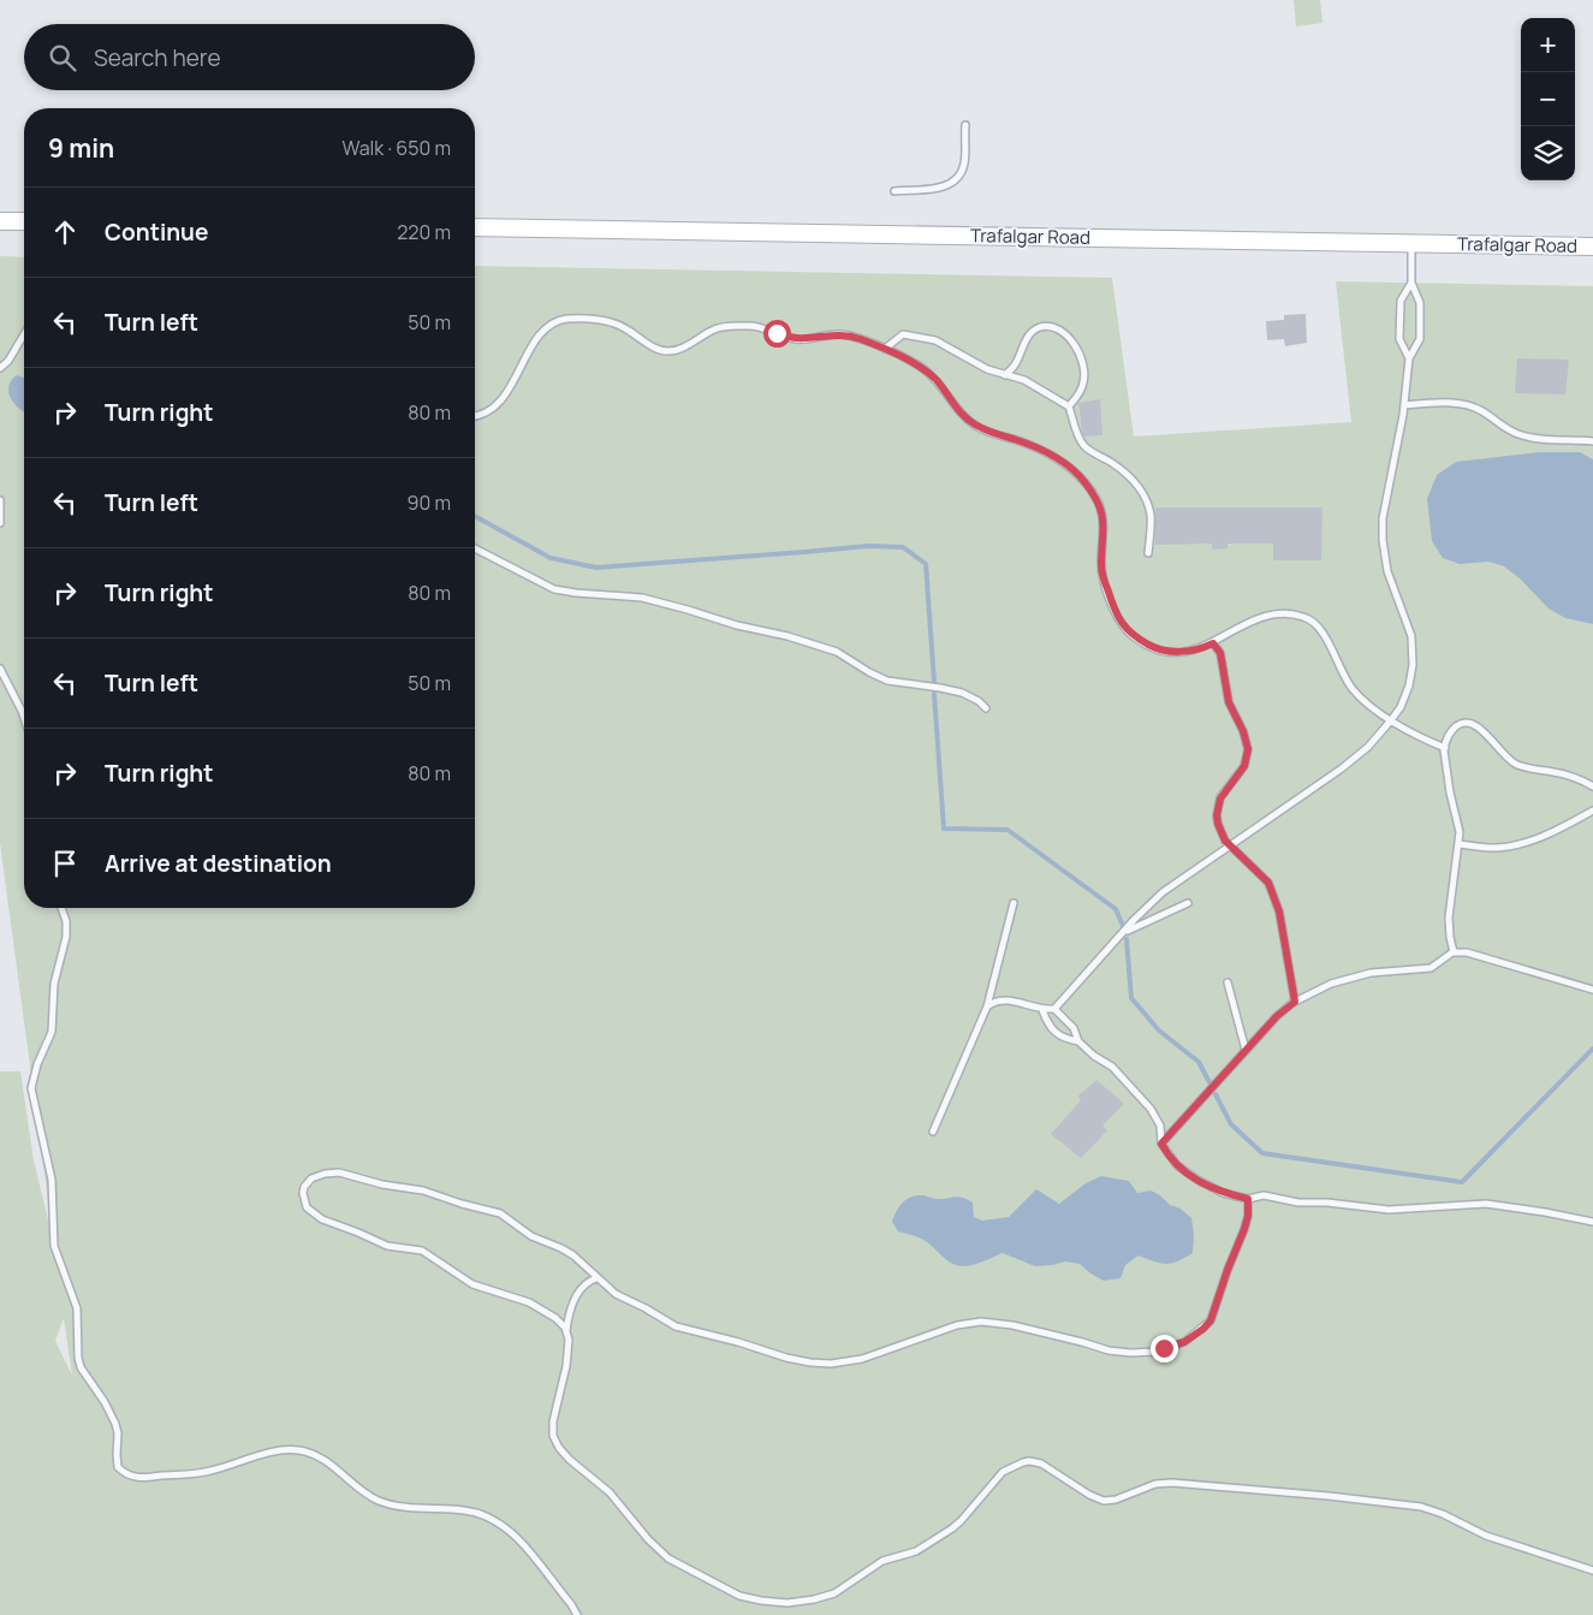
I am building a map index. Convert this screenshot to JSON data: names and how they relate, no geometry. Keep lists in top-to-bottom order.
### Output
{
  "streets": {
    "main road": ["Trafalgar Road"]
  },
  "page": {
    "map_buttons": ["+", "−"],
    "search": "Search here",
    "heading": ["9 min", "Walk · 650 m"],
    "list": [
      ["Continue", "220 m"],
      ["Turn left", "50 m"],
      ["Turn right", "80 m"],
      ["Turn left", "90 m"],
      ["Turn right", "80 m"],
      ["Turn left", "50 m"],
      ["Turn right", "80 m"],
      "Arrive at destination"
    ]
  }
}
